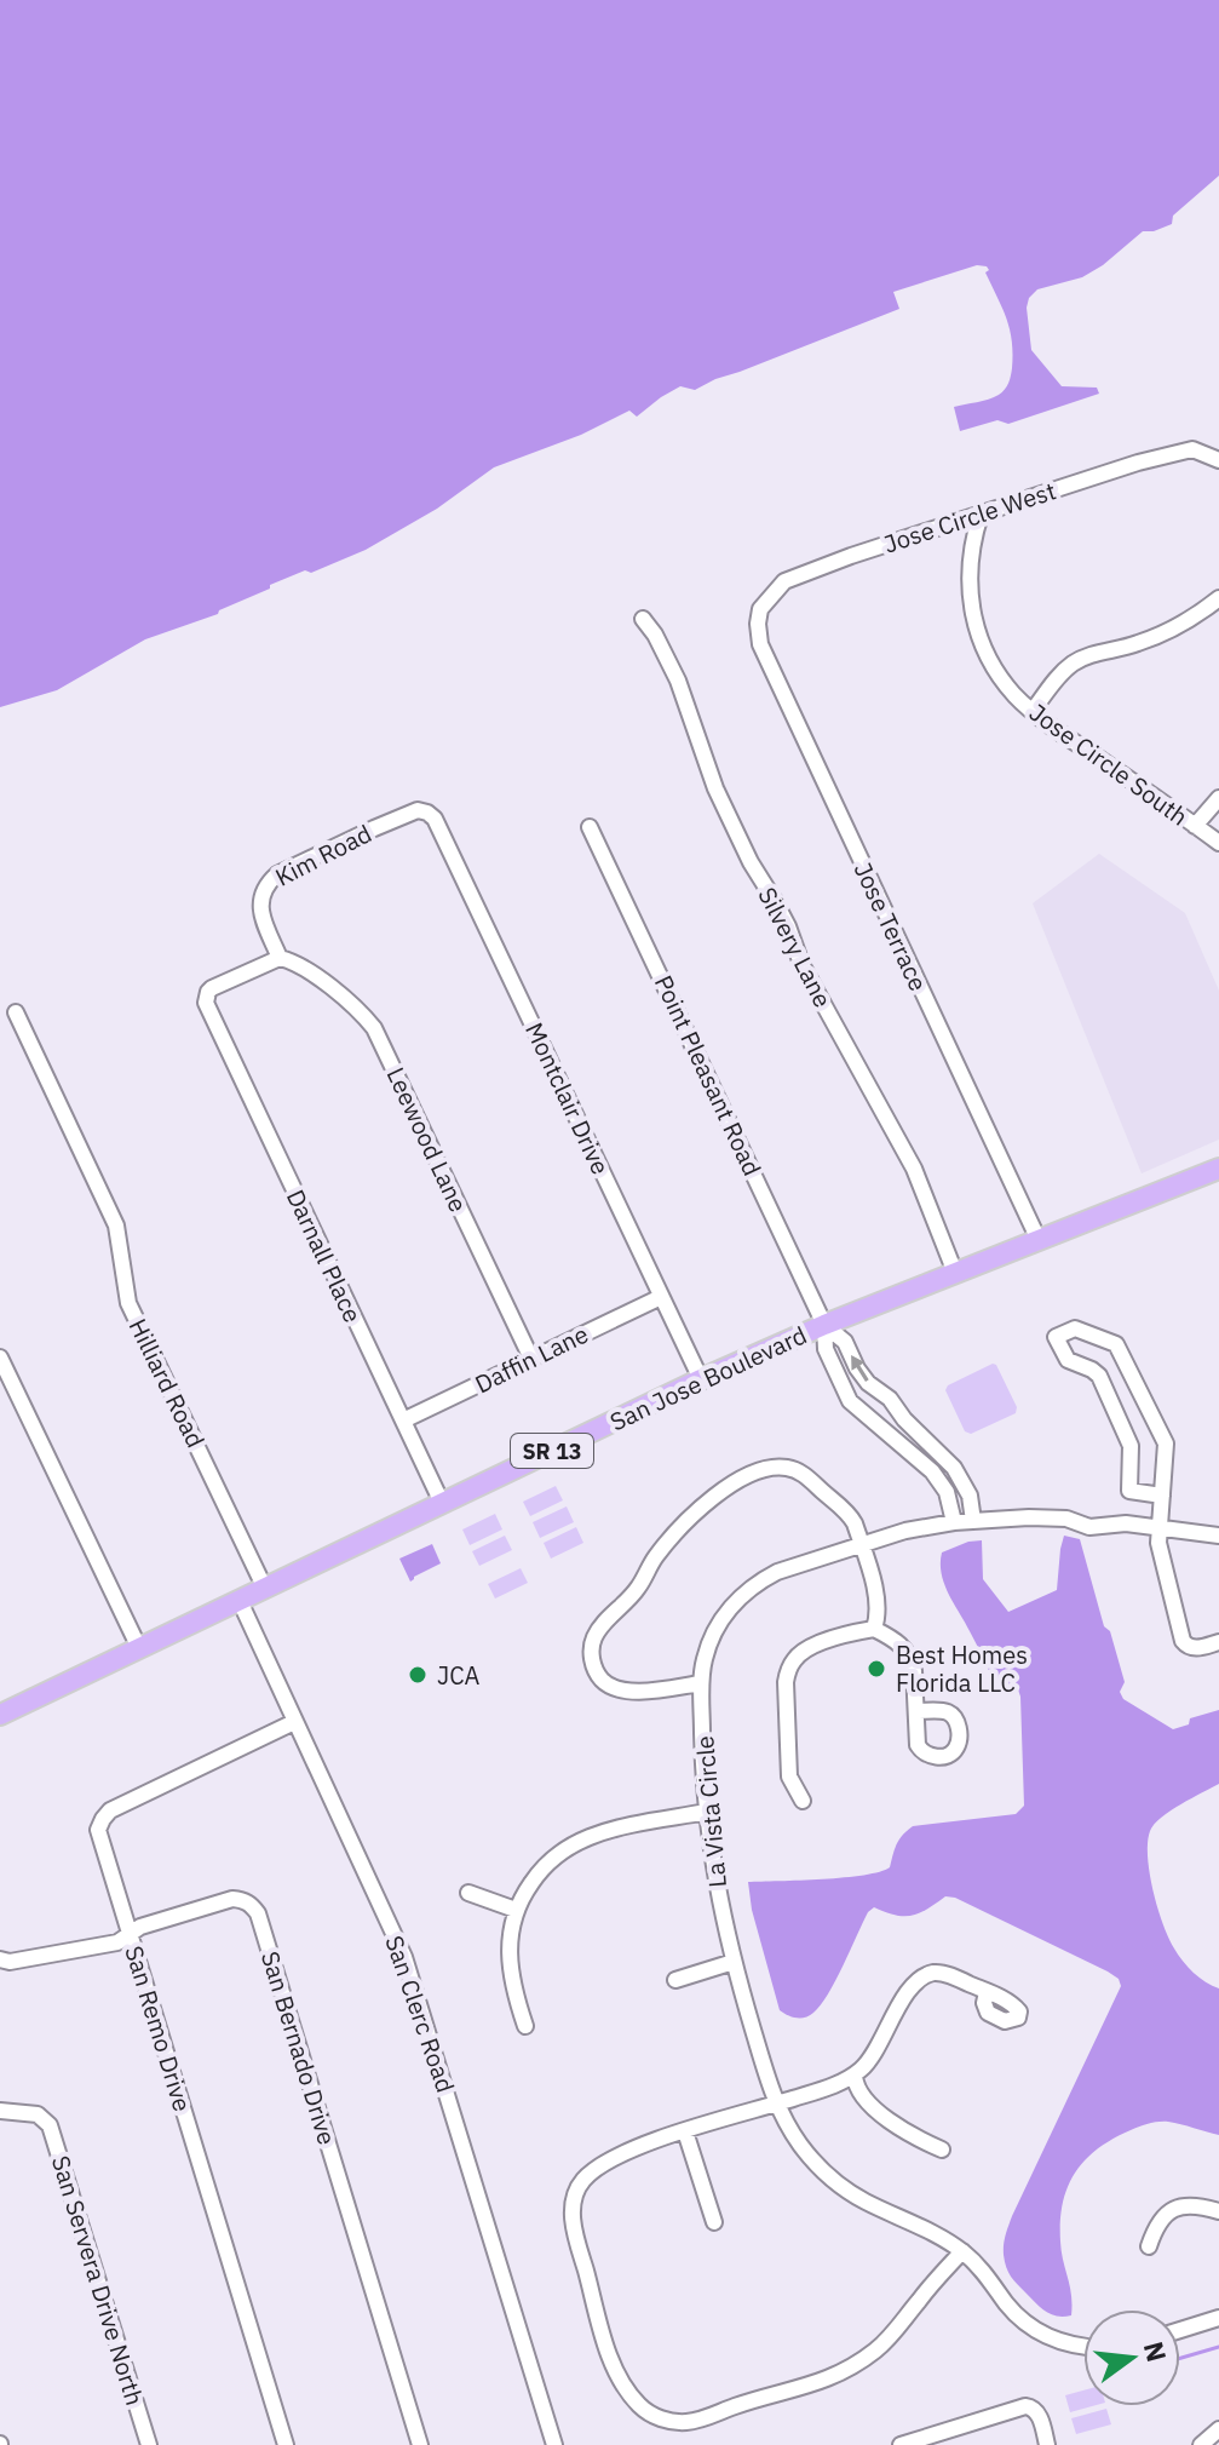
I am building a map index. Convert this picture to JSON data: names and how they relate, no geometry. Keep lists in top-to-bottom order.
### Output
{
  "streets": {
    "main road": ["San Jose Boulevard", "SR 13"],
    "street": [
      "Jose Circle West",
      "Jose Circle South",
      "Kim Road",
      "Jose Terrace",
      "Silvery Lane",
      "Point Pleasant Road",
      "Montclair Drive",
      "Leewood Lane",
      "Darnall Place",
      "Daffin Lane",
      "Hilliard Road",
      "La Vista Circle",
      "San Clerc Road",
      "San Remo Drive",
      "San Bernado Drive",
      "San Servera Drive North"
    ]
  },
  "crossings": [
    ["Jose Circle West", "Jose Circle South"],
    ["Jose Circle West", "Jose Terrace"],
    ["Kim Road", "Montclair Drive"],
    ["Kim Road", "Leewood Lane"],
    ["Kim Road", "Darnall Place"],
    ["Jose Terrace", "San Jose Boulevard"],
    ["Silvery Lane", "San Jose Boulevard"],
    ["Point Pleasant Road", "San Jose Boulevard"],
    ["Point Pleasant Road", "La Vista Circle"],
    ["Montclair Drive", "Daffin Lane"],
    ["Montclair Drive", "San Jose Boulevard"],
    ["Leewood Lane", "Darnall Place"],
    ["Leewood Lane", "Daffin Lane"],
    ["Darnall Place", "Daffin Lane"],
    ["Darnall Place", "San Jose Boulevard"],
    ["San Jose Boulevard", "Hilliard Road"],
    ["San Jose Boulevard", "San Clerc Road"],
    ["San Clerc Road", "San Remo Drive"],
    ["San Remo Drive", "San Bernado Drive"]
  ],
  "places": ["Best Homes Florida LLC", "JCA"],
  "north": "right"
}
